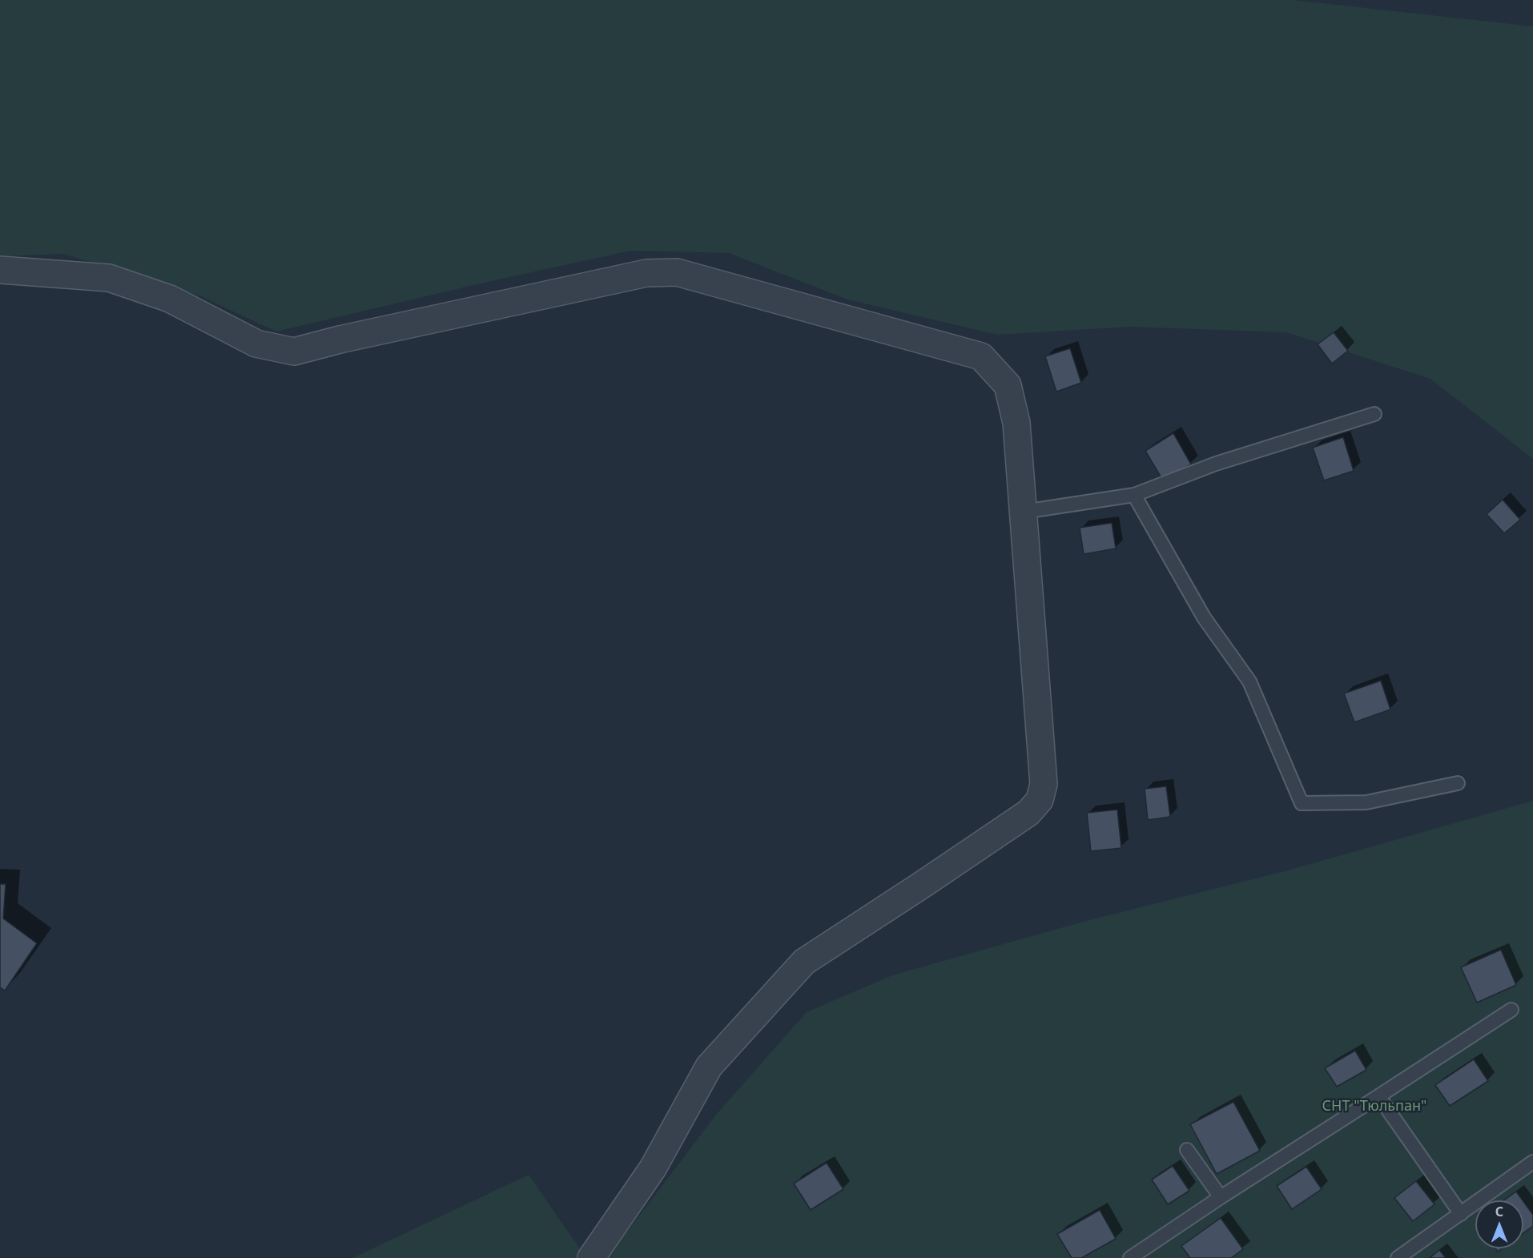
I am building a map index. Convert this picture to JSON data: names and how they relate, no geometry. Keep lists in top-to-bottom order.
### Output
{
  "parks": ["СНТ \"Тюльпан\""],
  "north": "top"
}
